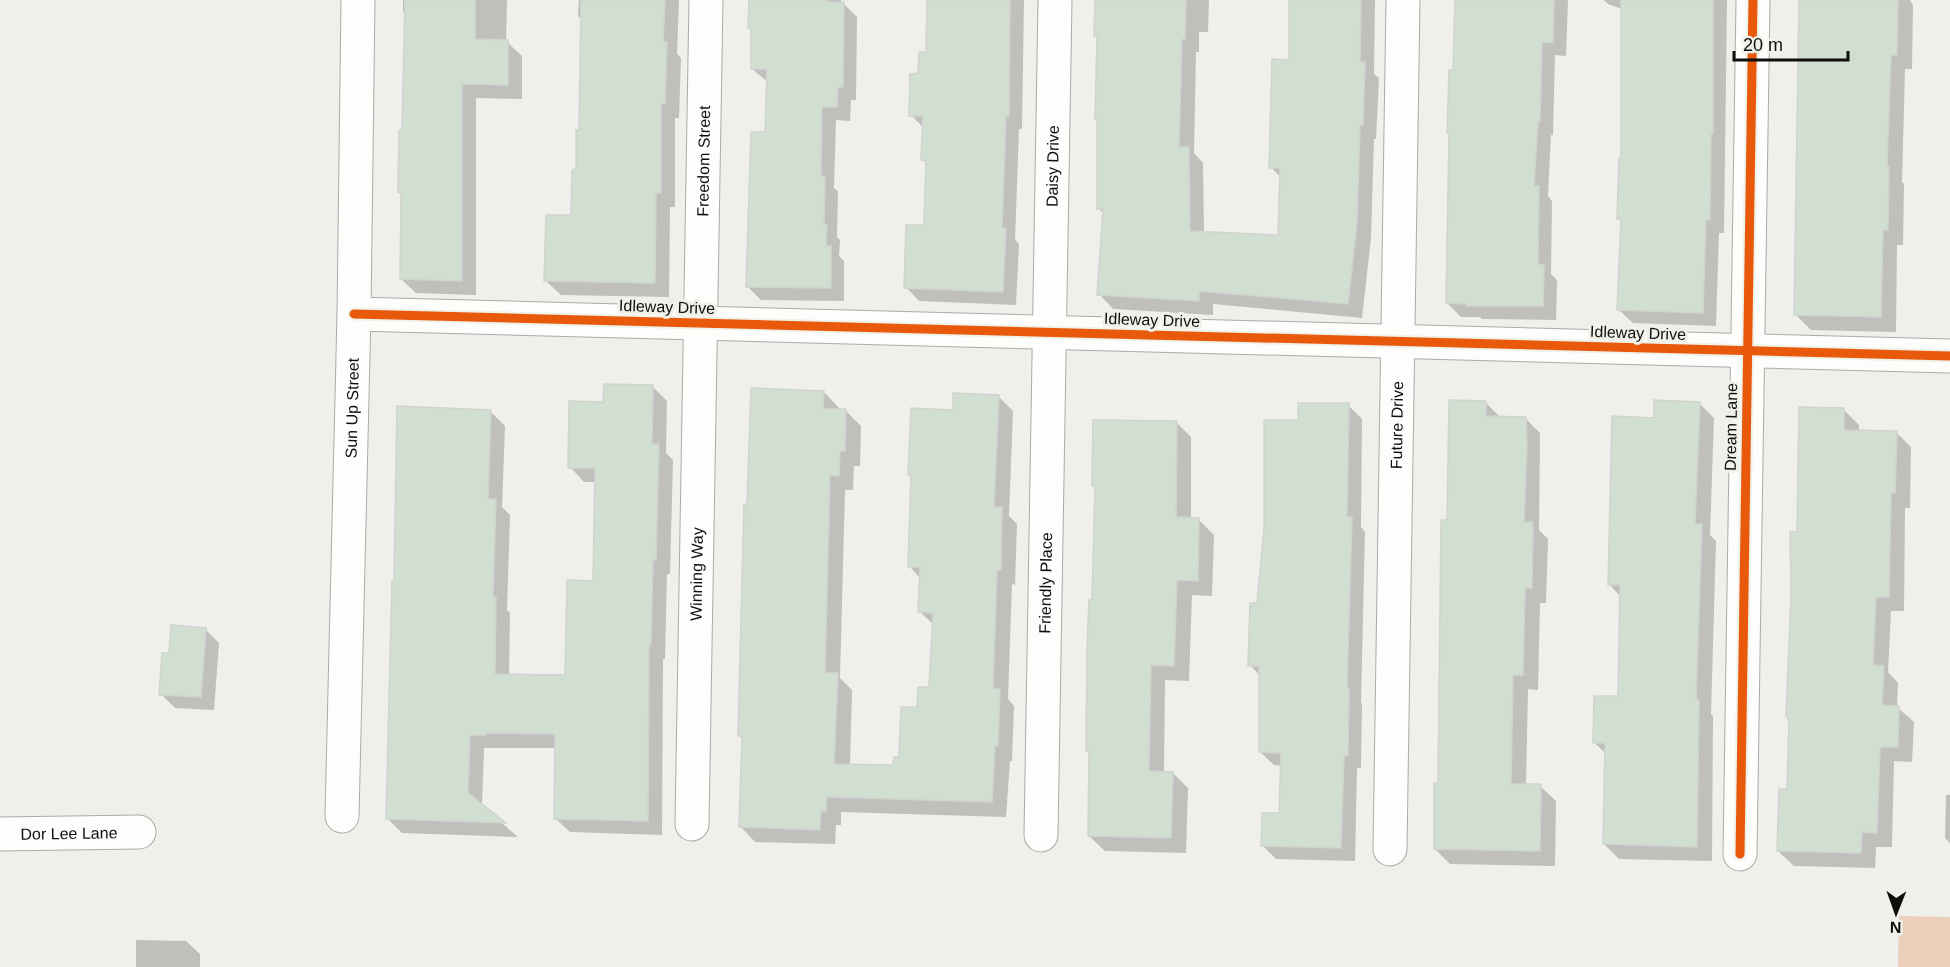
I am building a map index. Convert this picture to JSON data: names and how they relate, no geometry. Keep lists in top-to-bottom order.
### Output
{
  "streets": {
    "street": [
      "Freedom Street",
      "Daisy Drive",
      "Idleway Drive",
      "Sun Up Street",
      "Future Drive",
      "Dream Lane",
      "Winning Way",
      "Friendly Place",
      "Dor Lee Lane"
    ]
  },
  "crossings": [
    ["Freedom Street", "Idleway Drive"],
    ["Freedom Street", "Winning Way"],
    ["Daisy Drive", "Idleway Drive"],
    ["Daisy Drive", "Friendly Place"],
    ["Idleway Drive", "Sun Up Street"],
    ["Idleway Drive", "Future Drive"],
    ["Idleway Drive", "Dream Lane"],
    ["Idleway Drive", "Winning Way"],
    ["Idleway Drive", "Friendly Place"]
  ],
  "scale_bar": "20 m",
  "north": "bottom"
}
